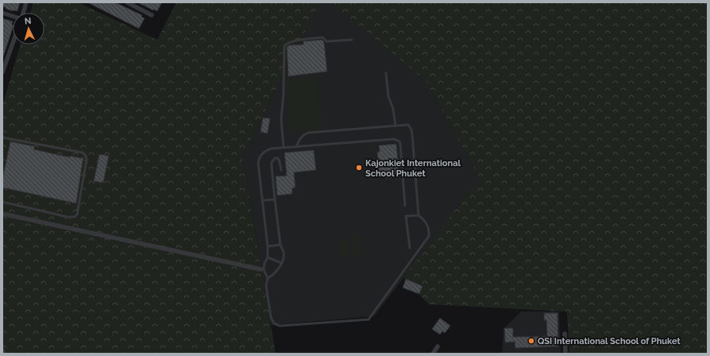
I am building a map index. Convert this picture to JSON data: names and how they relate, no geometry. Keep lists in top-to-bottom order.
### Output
{
  "places": ["Kajonkiet International School Phuket", "QSI International School of Phuket"],
  "north": "top"
}
